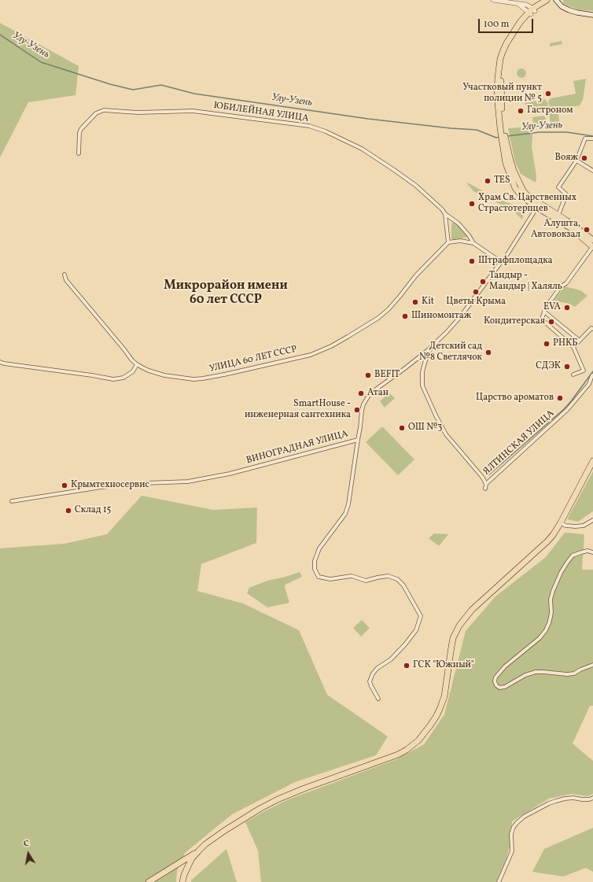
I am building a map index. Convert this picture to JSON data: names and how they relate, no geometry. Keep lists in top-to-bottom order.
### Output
{
  "streets": {
    "street": [
      "ЮБИЛЕЙНАЯ УЛИЦА",
      "УЛИЦА 60 ЛЕТ СССР",
      "ЯЛТИНСКАЯ УЛИЦА",
      "ВИНОГРАДНАЯ УЛИЦА"
    ]
  },
  "crossings": [
    ["ЮБИЛЕЙНАЯ УЛИЦА", "ВИНОГРАДНАЯ УЛИЦА"],
    ["ЯЛТИНСКАЯ УЛИЦА", "ВИНОГРАДНАЯ УЛИЦА"]
  ],
  "districts": ["Микрорайон имени 60 лет СССР"],
  "water": ["Улу-Узень"],
  "places": [
    "Участковый пункт полиции № 5",
    "Гастроном",
    "Вояж",
    "TES",
    "Храм Св. Царственных Страстотерпцев",
    "Алушта, Автовокзал",
    "Штрафплощадка",
    "Тандыр - Мандыр | Халяль",
    "Цветы Крыма",
    "Kit",
    "EVA",
    "Шиномонтаж",
    "Кондитерская",
    "РНКБ",
    "Детский сад №8 Светлячок",
    "СДЭК",
    "BEFIT",
    "Атан",
    "Царство ароматов",
    "SmartHouse - инженерная сантехника",
    "ОШ №3",
    "Крымтехносервис",
    "Склад 15",
    "ГСК \"Южный\""
  ],
  "scale_bar": "100 m",
  "north": "top"
}
